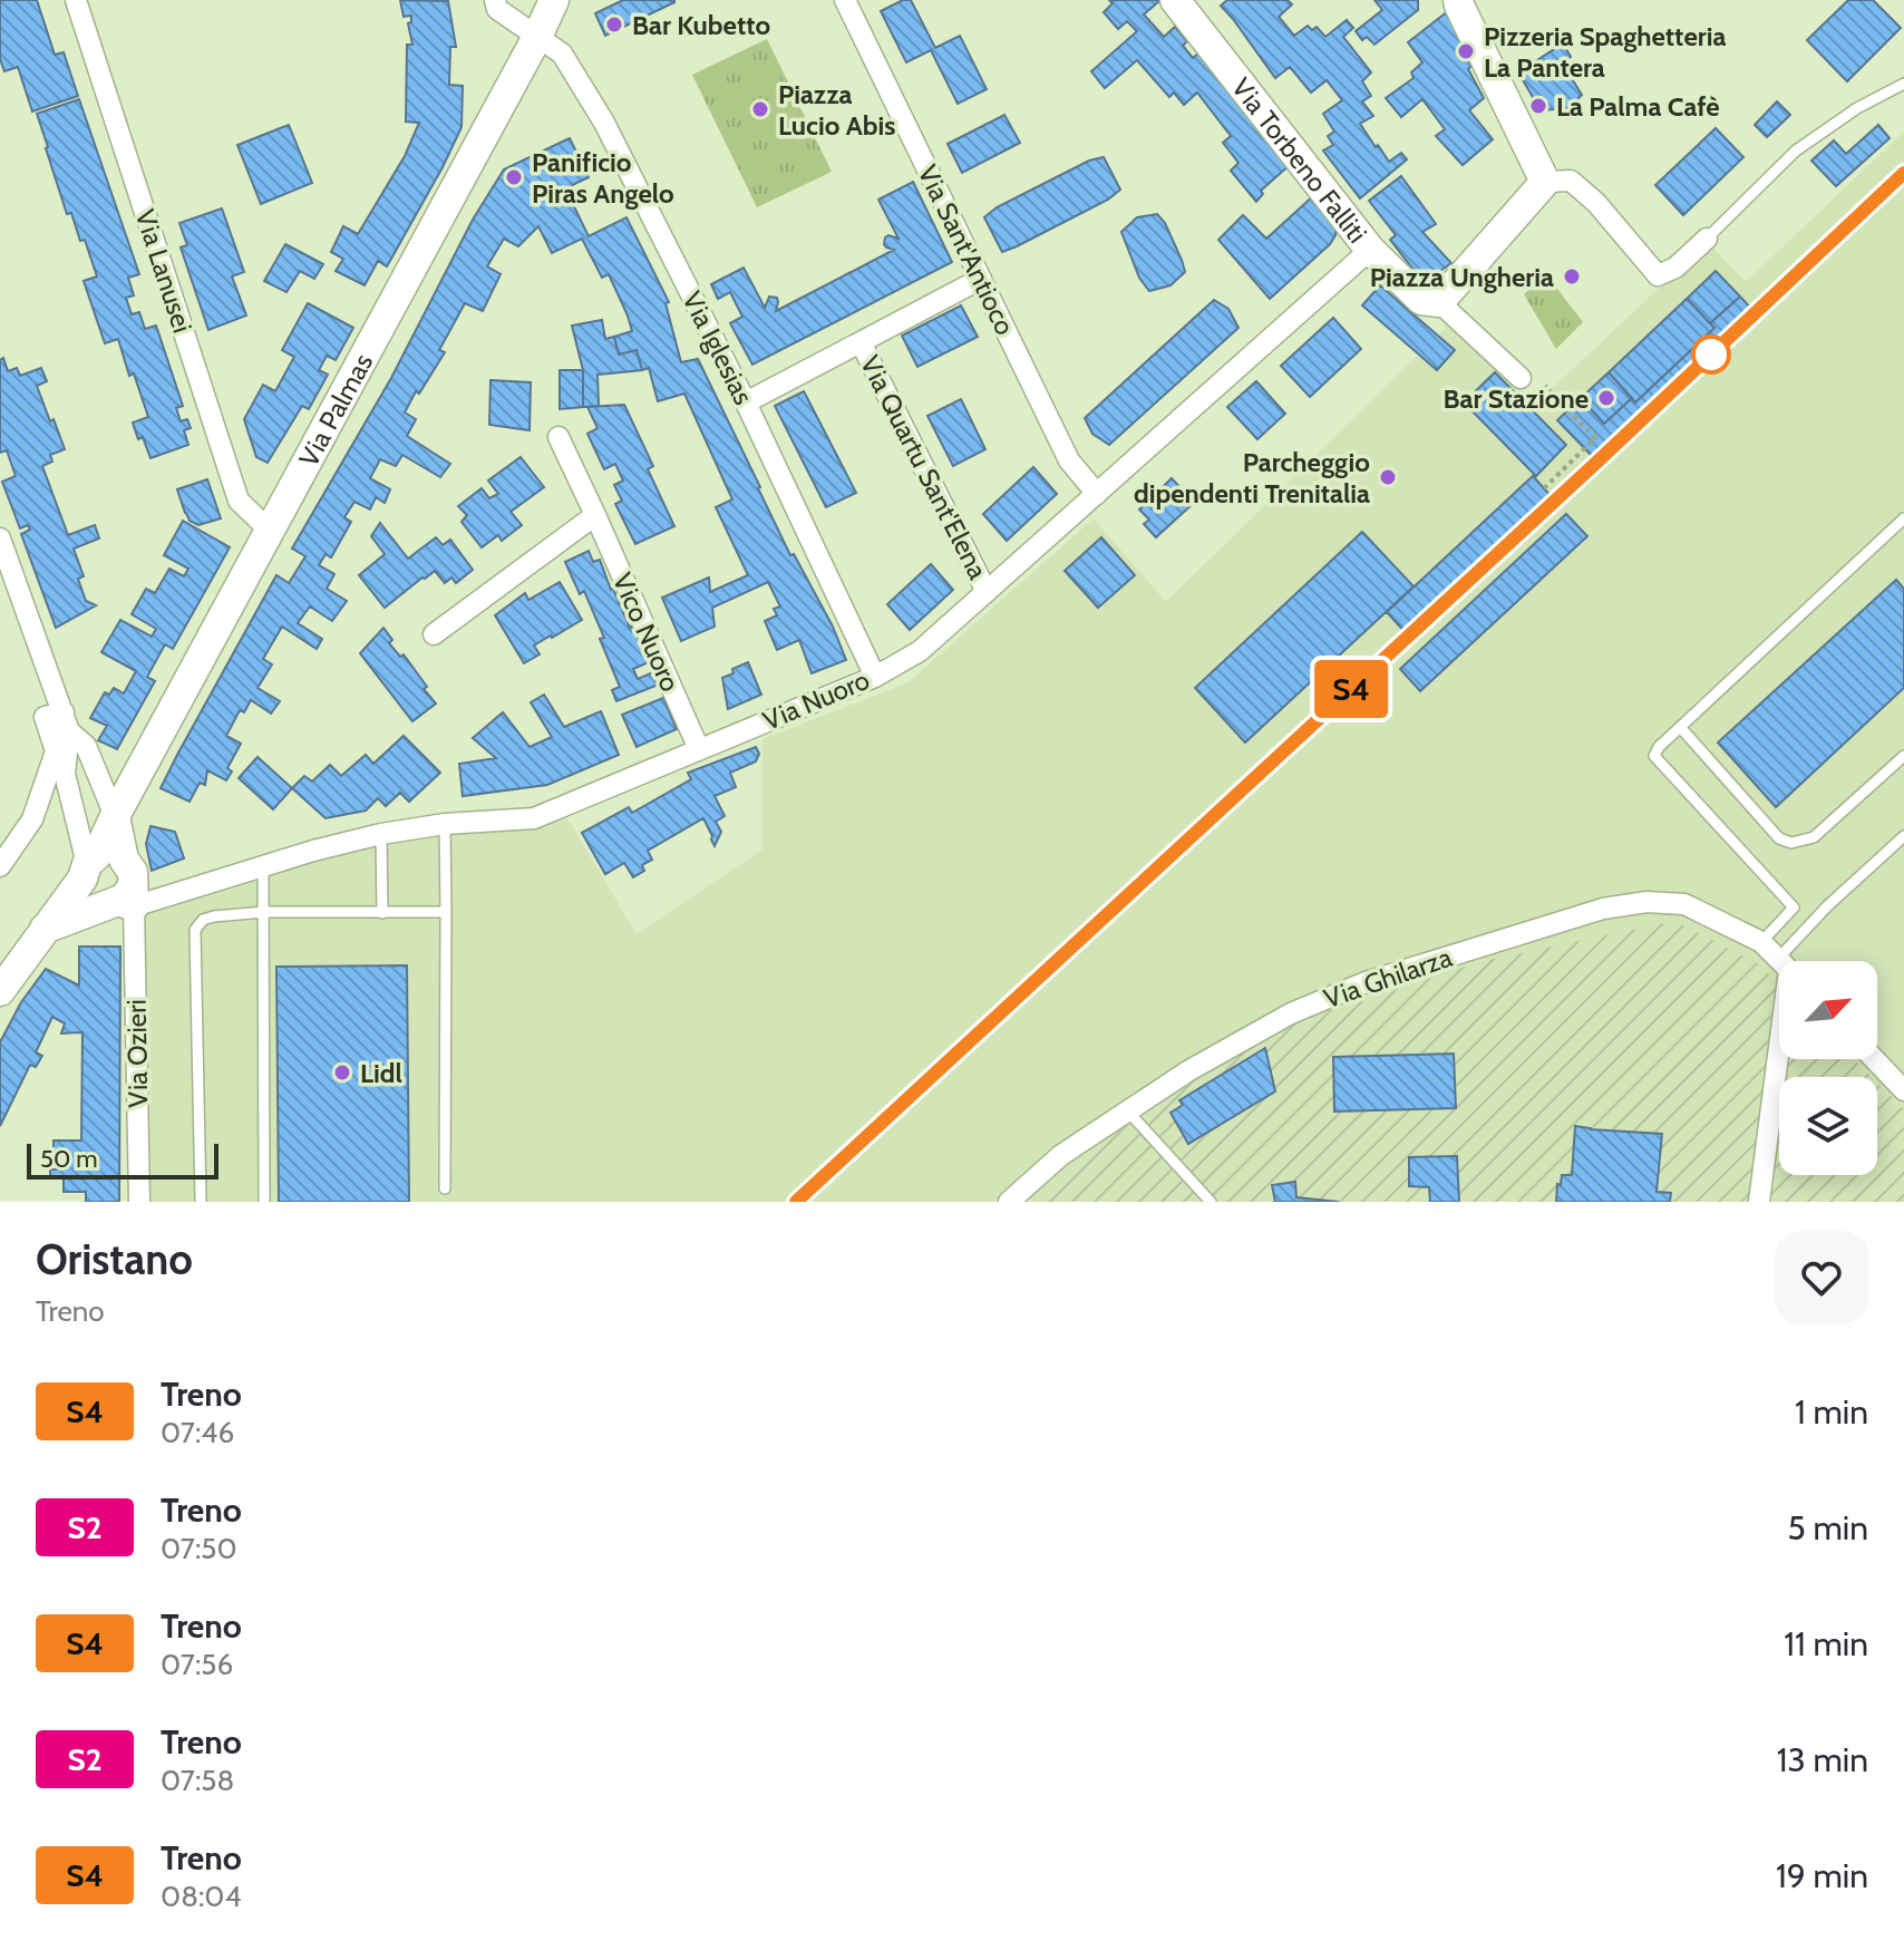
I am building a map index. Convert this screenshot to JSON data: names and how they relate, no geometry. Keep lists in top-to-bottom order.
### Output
{
  "streets": {
    "street": [
      "Via Torbeno Falliti",
      "Via Sant'Antioco",
      "Via Lanusei",
      "Via Iglesias",
      "Via Palmas",
      "Via Quartu Sant'Elena",
      "Vico Nuoro",
      "Via Nuoro",
      "Via Ghilarza",
      "Via Ozieri"
    ]
  },
  "crossings": [
    ["Via Torbeno Falliti", "Via Nuoro"],
    ["Via Sant'Antioco", "Via Nuoro"],
    ["Via Lanusei", "Via Palmas"],
    ["Via Iglesias", "Via Palmas"],
    ["Via Iglesias", "Via Nuoro"],
    ["Via Quartu Sant'Elena", "Via Nuoro"],
    ["Vico Nuoro", "Via Nuoro"],
    ["Via Nuoro", "Via Ozieri"]
  ],
  "places": [
    "Bar Kubetto",
    "Pizzeria Spaghetteria La Pantera",
    "La Palma Cafè",
    "Piazza Lucio Abis",
    "Panificio Piras Angelo",
    "Piazza Ungheria",
    "Bar Stazione",
    "Parcheggio dipendenti Trenitalia",
    "Lidl"
  ],
  "scale_bar": "50 m",
  "north": "top right",
  "page": {
    "on_map": "S4",
    "scale": "50 m",
    "heading": ["Oristano", "Treno"],
    "list": [
      {
        "mark": "S4",
        "name": "Treno",
        "note": "07:46",
        "value": "1 min"
      },
      {
        "mark": "S2",
        "name": "Treno",
        "note": "07:50",
        "value": "5 min"
      },
      {
        "mark": "S4",
        "name": "Treno",
        "note": "07:56",
        "value": "11 min"
      },
      {
        "mark": "S2",
        "name": "Treno",
        "note": "07:58",
        "value": "13 min"
      },
      {
        "mark": "S4",
        "name": "Treno",
        "note": "08:04",
        "value": "19 min"
      }
    ]
  }
}
